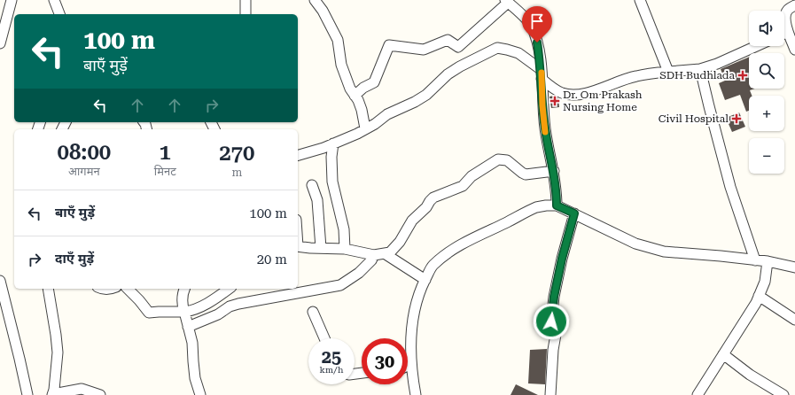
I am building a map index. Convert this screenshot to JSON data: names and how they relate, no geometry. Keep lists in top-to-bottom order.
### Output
{
  "places": {
    "health": ["SDH Budhlada", "Dr. Om Prakash Nursing Home", "Civil Hospital"]
  },
  "page": {
    "map_buttons": ["+", "−"],
    "turn": ["100 m", "बाएँ मुड़ें"],
    "eta": [
      "08:00",
      "आगमन",
      "1",
      "मिनट",
      "270",
      "m"
    ],
    "list": [
      {
        "name": "बाएँ मुड़ें",
        "value": "100 m"
      },
      {
        "name": "दाएँ मुड़ें",
        "value": "20 m"
      }
    ],
    "speed": "25 km/h",
    "limit": "30"
  }
}
